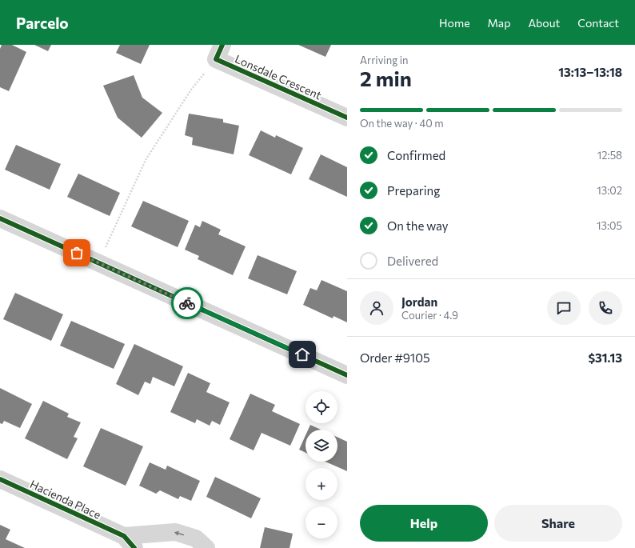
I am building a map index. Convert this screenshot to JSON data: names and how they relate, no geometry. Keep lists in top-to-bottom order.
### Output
{
  "streets": {
    "street": ["Lonsdale Crescent", "Hacienda Place"]
  },
  "page": {
    "header": "Parcelo",
    "nav": [
      "Home",
      "Map",
      "About",
      "Contact"
    ],
    "heading": ["2 min", "Arriving in", "13:13–13:18"],
    "panel": [
      "Jordan",
      "Courier · 4.9",
      "Order #9105",
      "$31.13"
    ],
    "bar": "On the way · 40 m",
    "list": [
      ["Confirmed", "12:58"],
      ["Preparing", "13:02"],
      ["On the way", "13:05"],
      "Delivered"
    ],
    "map_buttons": ["+", "−"],
    "buttons": ["Help", "Share"]
  }
}
